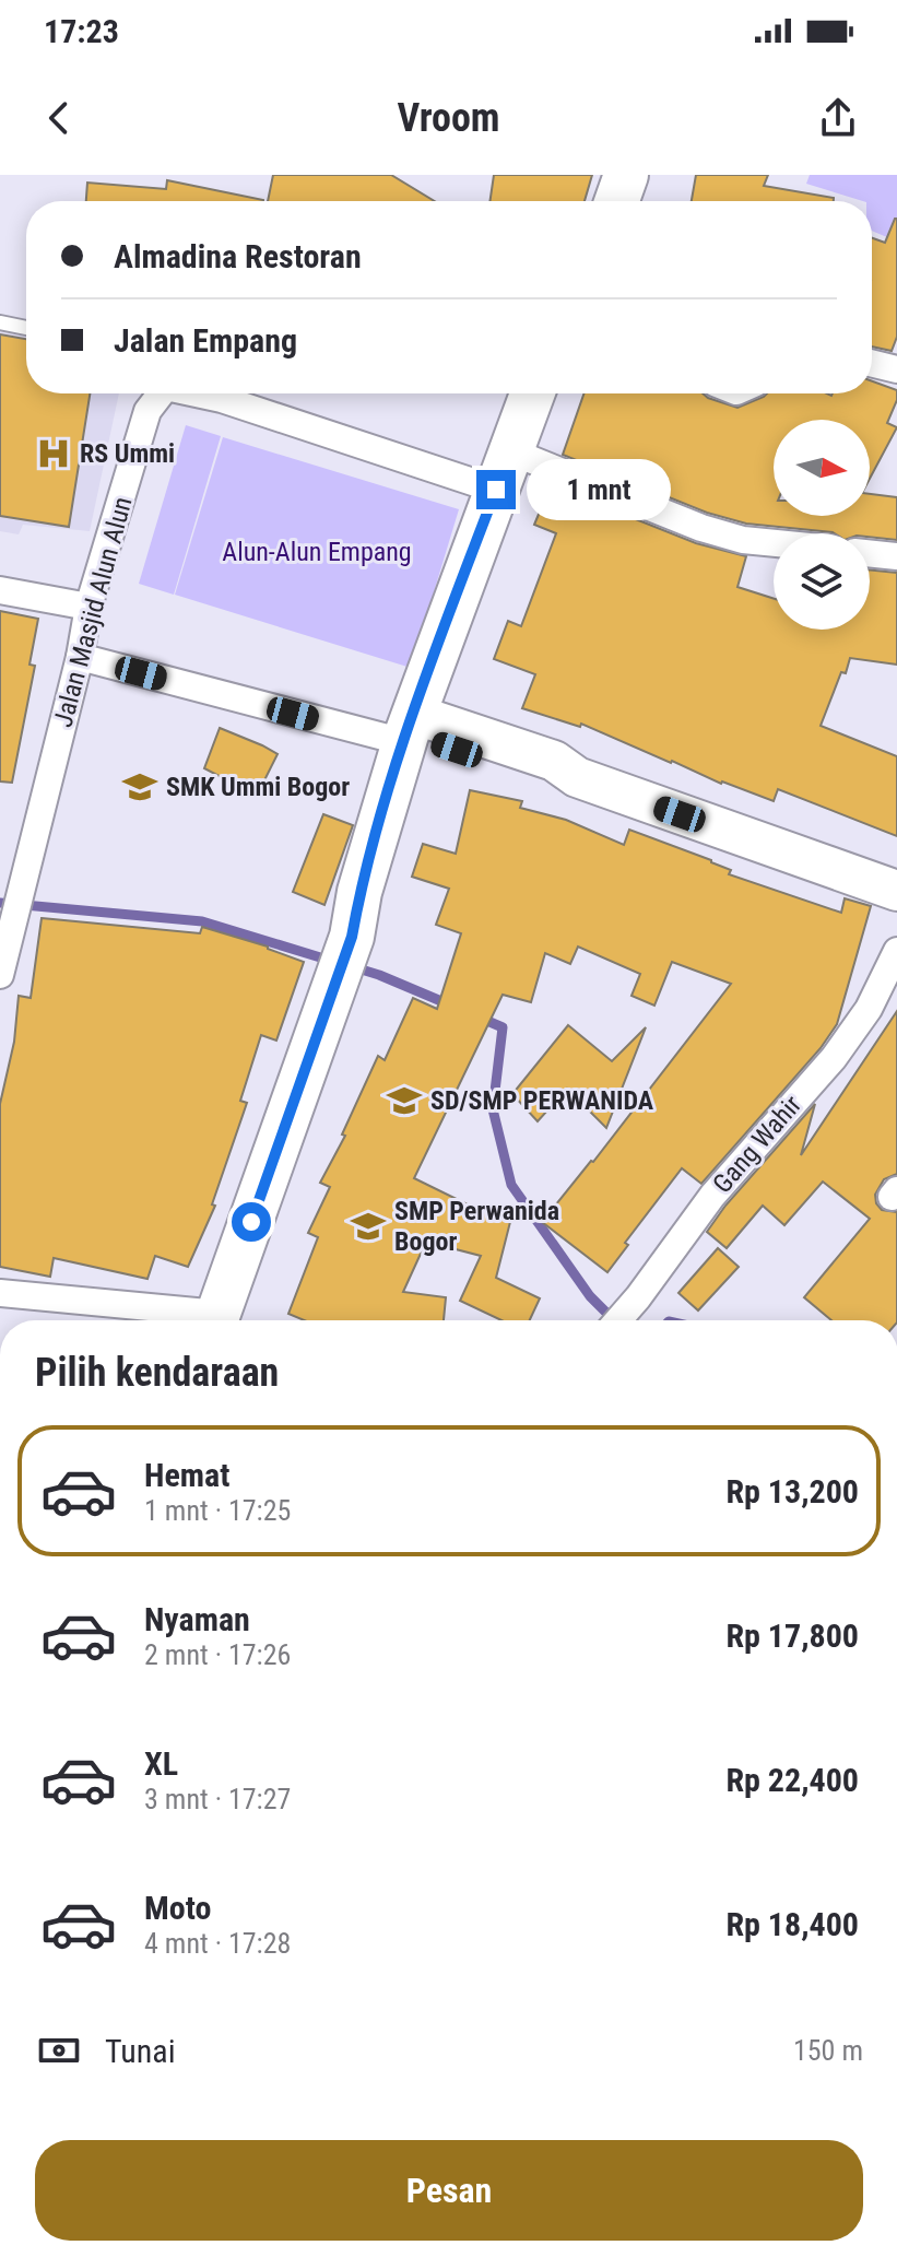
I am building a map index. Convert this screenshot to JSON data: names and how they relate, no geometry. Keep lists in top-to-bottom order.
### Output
{
  "streets": {
    "street": ["Jalan Masjid Alun Alun", "Gang Wahir"]
  },
  "parks": ["Alun-Alun Empang"],
  "places": {
    "hospital": ["RS Ummi"],
    "school or university": ["SMK Ummi Bogor", "SD/SMP PERWANIDA", "SMP Perwanida Bogor"]
  },
  "north": "right",
  "page": {
    "status": "17:23",
    "header": "Vroom",
    "banner": ["Almadina Restoran", "Jalan Empang"],
    "bubble": "1 mnt",
    "heading": "Pilih kendaraan",
    "list": [
      {
        "name": "Hemat",
        "note": "1 mnt · 17:25",
        "value": "Rp 13,200"
      },
      {
        "name": "Nyaman",
        "note": "2 mnt · 17:26",
        "value": "Rp 17,800"
      },
      {
        "name": "XL",
        "note": "3 mnt · 17:27",
        "value": "Rp 22,400"
      },
      {
        "name": "Moto",
        "note": "4 mnt · 17:28",
        "value": "Rp 18,400"
      }
    ],
    "pay": ["Tunai", "150 m"],
    "buttons": "Pesan"
  }
}
